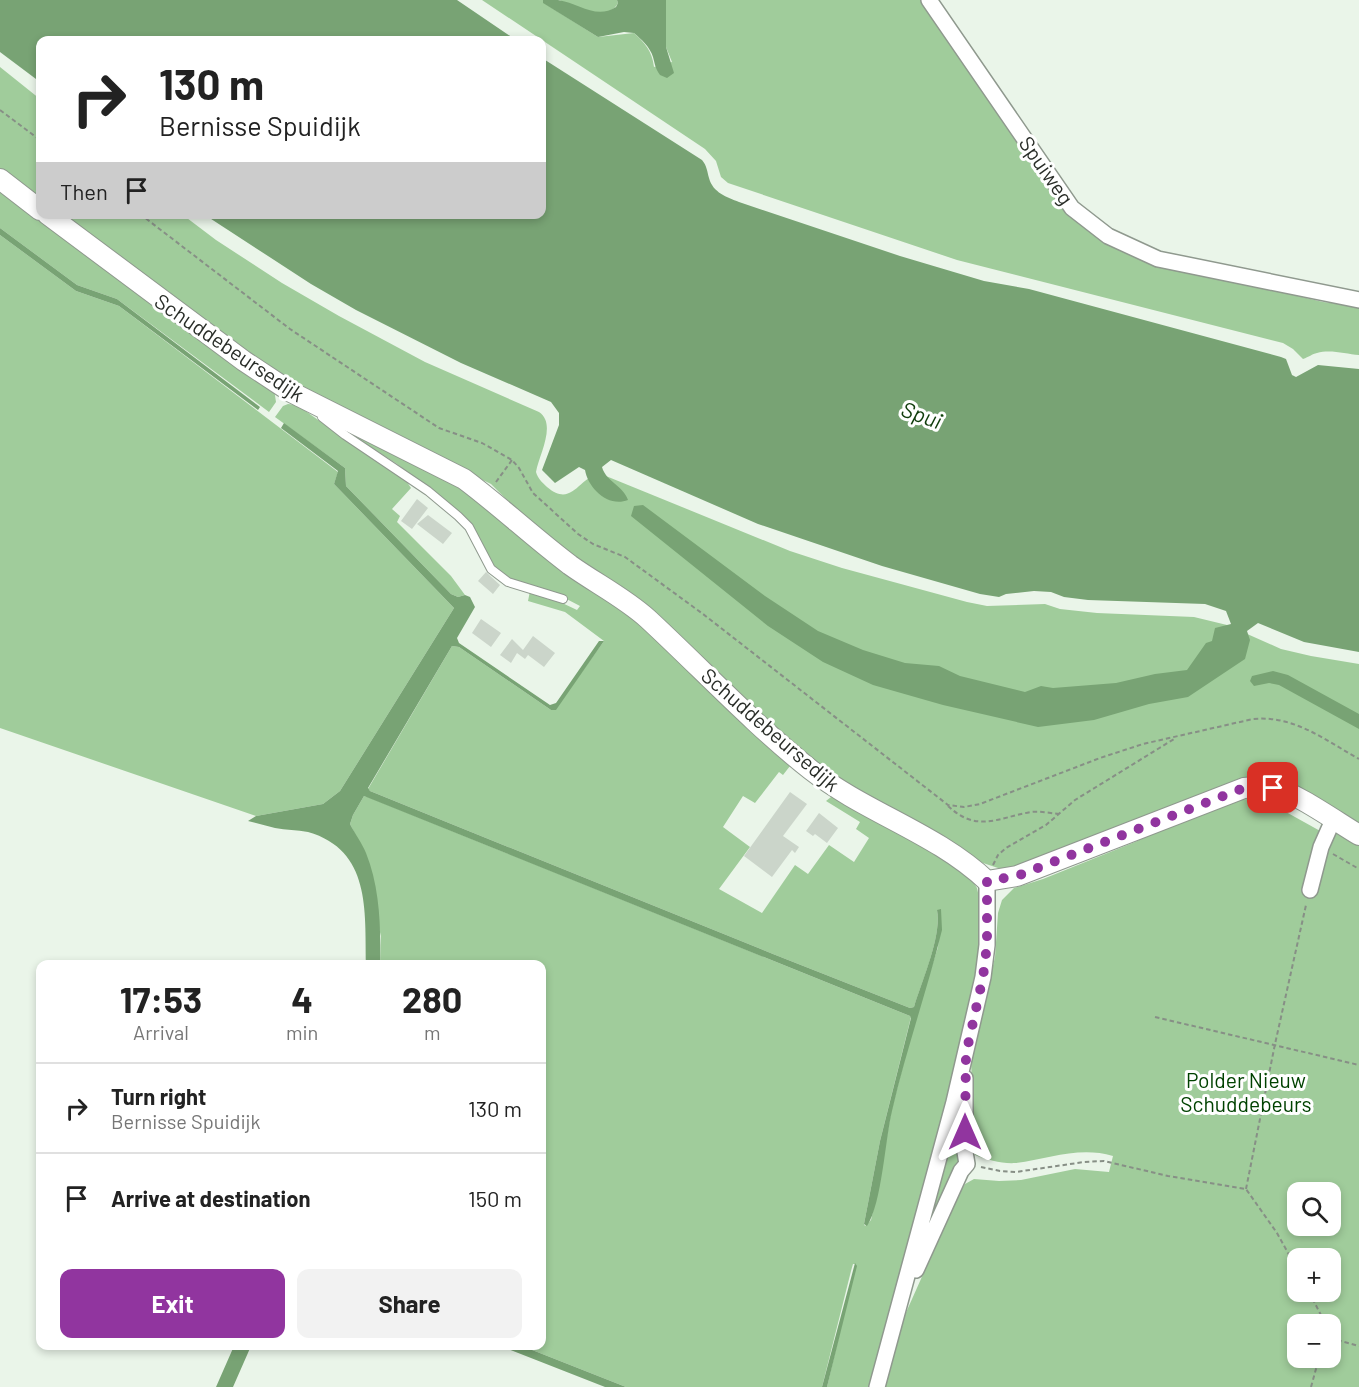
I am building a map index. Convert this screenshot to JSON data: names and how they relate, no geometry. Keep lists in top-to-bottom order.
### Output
{
  "streets": {
    "street": ["Spuiweg", "Schuddebeursedijk"]
  },
  "water": ["Spui"],
  "parks": ["Polder Nieuw Schuddebeurs"],
  "page": {
    "turn": ["130 m", "Bernisse Spuidijk"],
    "then": "Then",
    "eta": [
      "17:53",
      "Arrival",
      "4",
      "min",
      "280",
      "m"
    ],
    "list": [
      {
        "name": "Turn right",
        "note": "Bernisse Spuidijk",
        "value": "130 m"
      },
      {
        "name": "Arrive at destination",
        "value": "150 m"
      }
    ],
    "map_buttons": ["+", "−"],
    "buttons": ["Exit", "Share"]
  }
}
